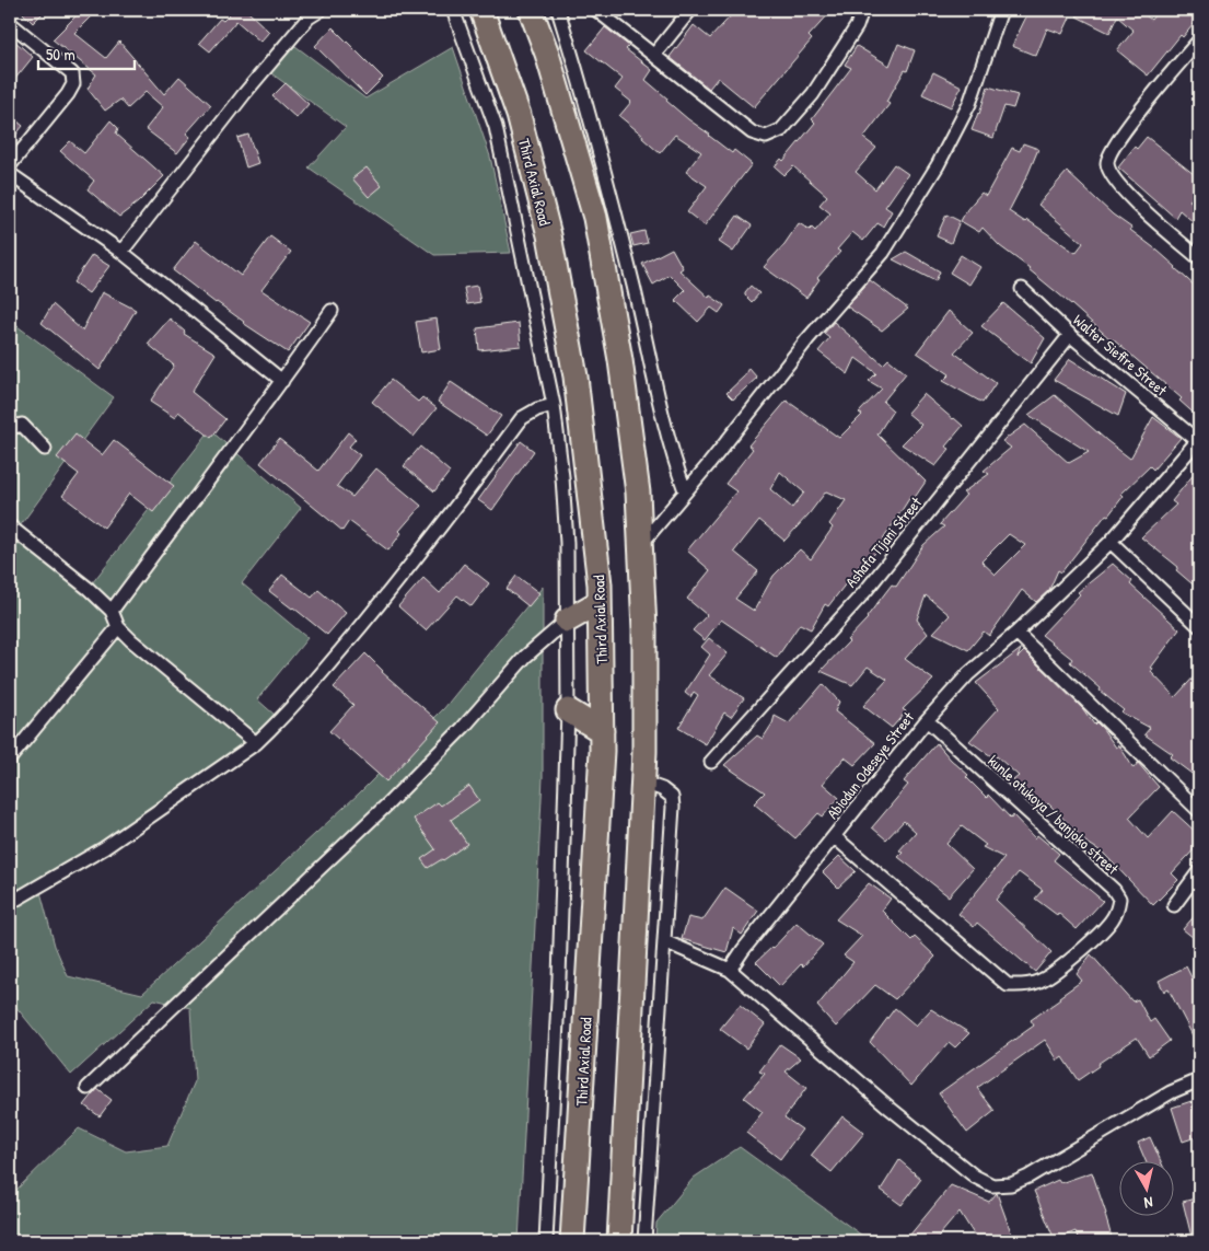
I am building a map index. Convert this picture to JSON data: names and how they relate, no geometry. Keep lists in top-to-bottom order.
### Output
{
  "streets": {
    "highway": ["Third Axial Road"],
    "street": [
      "Walter Sieffre Street",
      "Ashafa Tijani Street",
      "Abiodun Odeseye Street",
      "kunle otukoya / banjoko street"
    ]
  },
  "crossings": [
    ["Walter Sieffre Street", "Ashafa Tijani Street"],
    ["Walter Sieffre Street", "Abiodun Odeseye Street"],
    ["Abiodun Odeseye Street", "kunle otukoya / banjoko street"]
  ],
  "scale_bar": "50 m",
  "north": "bottom"
}
